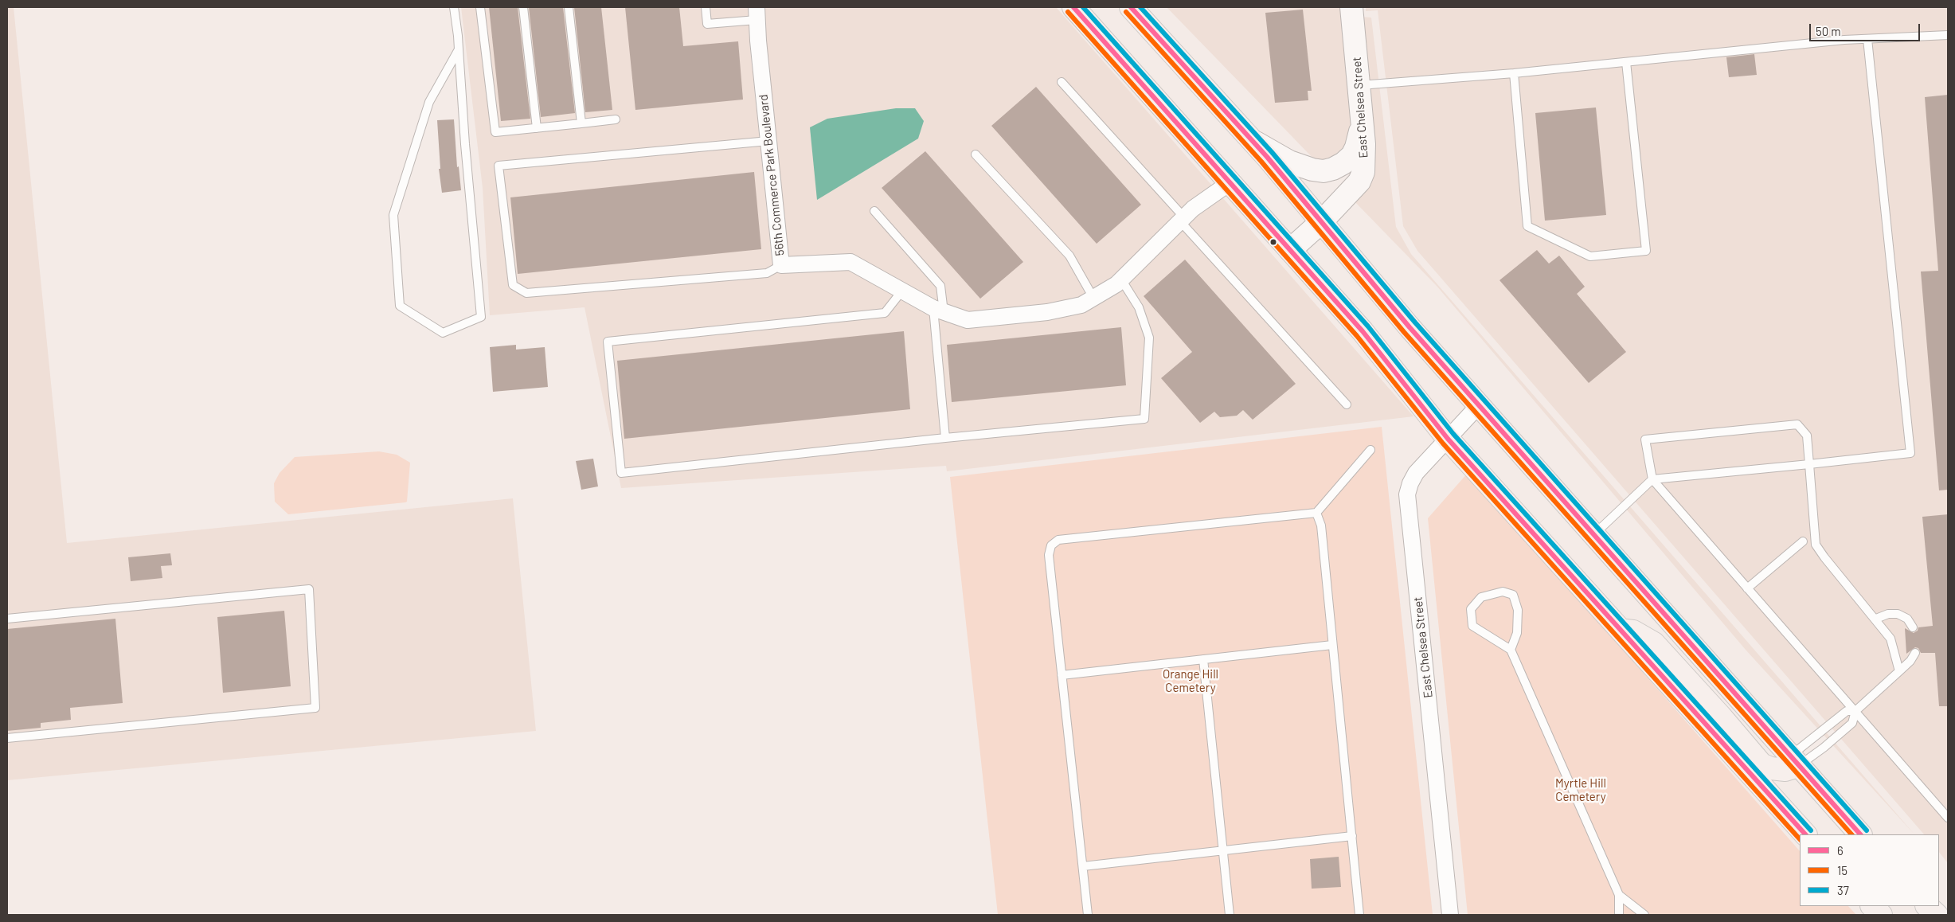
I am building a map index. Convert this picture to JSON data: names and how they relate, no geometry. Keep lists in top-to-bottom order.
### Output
{
  "streets": {
    "street": ["East Chelsea Street", "56th Commerce Park Boulevard"]
  },
  "parks": ["Orange Hill Cemetery", "Myrtle Hill Cemetery"],
  "lines": ["transit line 6", "transit line 37", "transit line 15"],
  "legend": ["6", "15", "37"],
  "scale_bar": "50 m"
}
